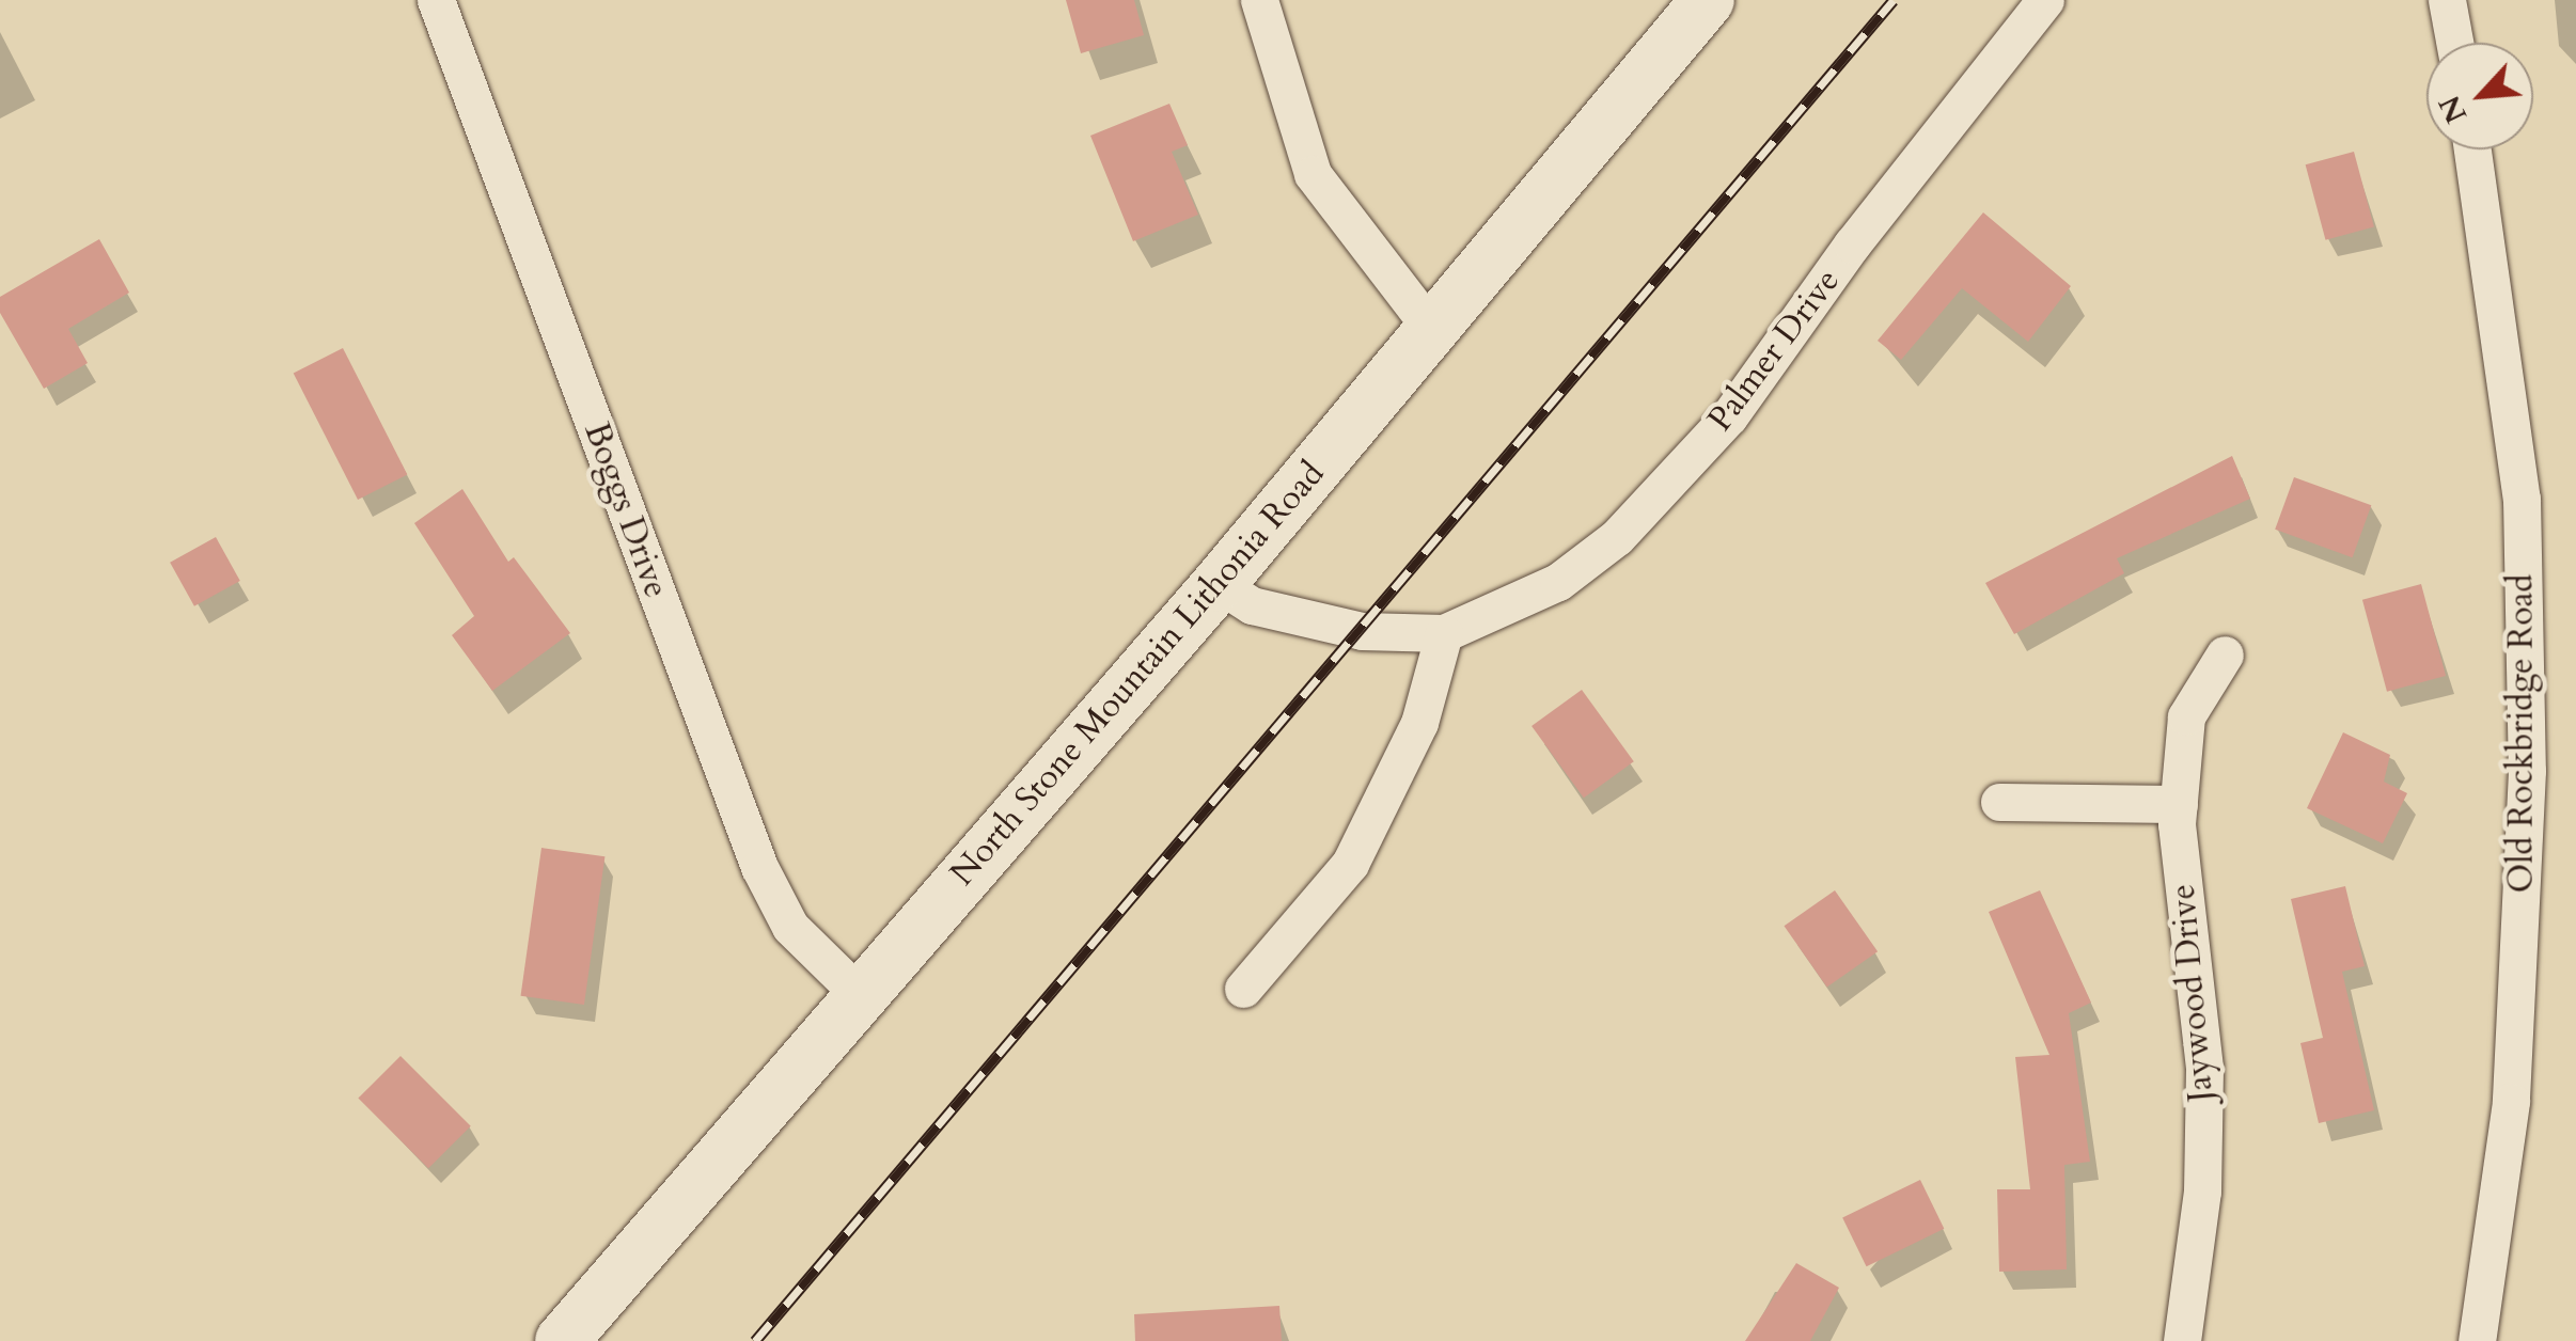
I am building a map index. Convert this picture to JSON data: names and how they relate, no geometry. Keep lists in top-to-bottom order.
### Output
{
  "streets": {
    "main road": ["North Stone Mountain Lithonia Road"],
    "street": [
      "Palmer Drive",
      "Boggs Drive",
      "Old Rockbridge Road",
      "Jaywood Drive"
    ]
  },
  "crossings": [
    ["Palmer Drive", "North Stone Mountain Lithonia Road"],
    ["Boggs Drive", "North Stone Mountain Lithonia Road"]
  ],
  "north": "bottom left"
}
